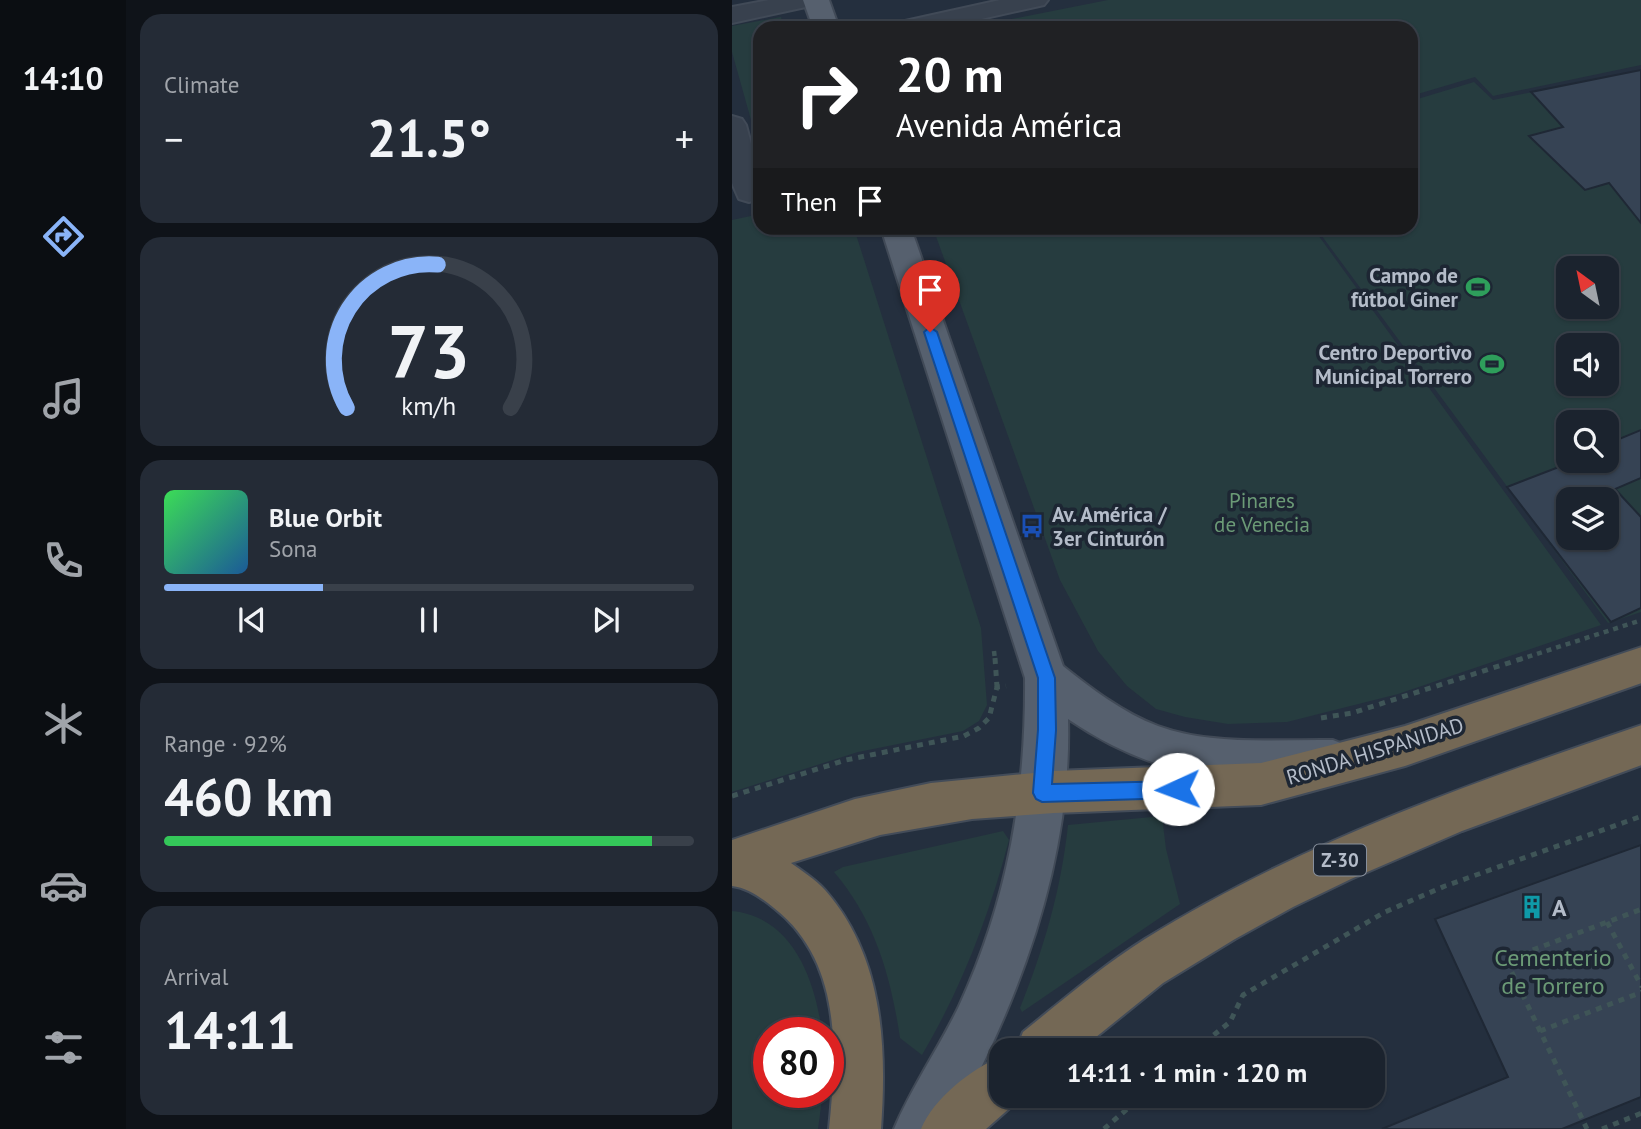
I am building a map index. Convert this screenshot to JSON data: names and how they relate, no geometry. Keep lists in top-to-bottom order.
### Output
{
  "streets": {
    "highway": ["RONDA HISPANIDAD", "Z-30"]
  },
  "parks": ["Pinares de Venecia", "Cementerio de Torrero"],
  "places": {
    "sports": ["Campo de fútbol Giner", "Centro Deportivo Municipal Torrero"],
    "bus stop": ["Av. América / 3er Cinturón"],
    "building": ["A"]
  },
  "north": "top left",
  "page": {
    "tabs": "14:10",
    "tile": [
      "Climate",
      ["Range · 92%", "460 km"],
      ["Arrival", "14:11"]
    ],
    "turn": ["20 m", "Avenida América"],
    "heat": ["−", "21.5°", "+"],
    "then": "Then",
    "song": ["Blue Orbit", "Sona"],
    "limit": "80",
    "trip": "14:11 · 1 min · 120 m",
    "gauge": ["73", "km/h"]
  }
}
